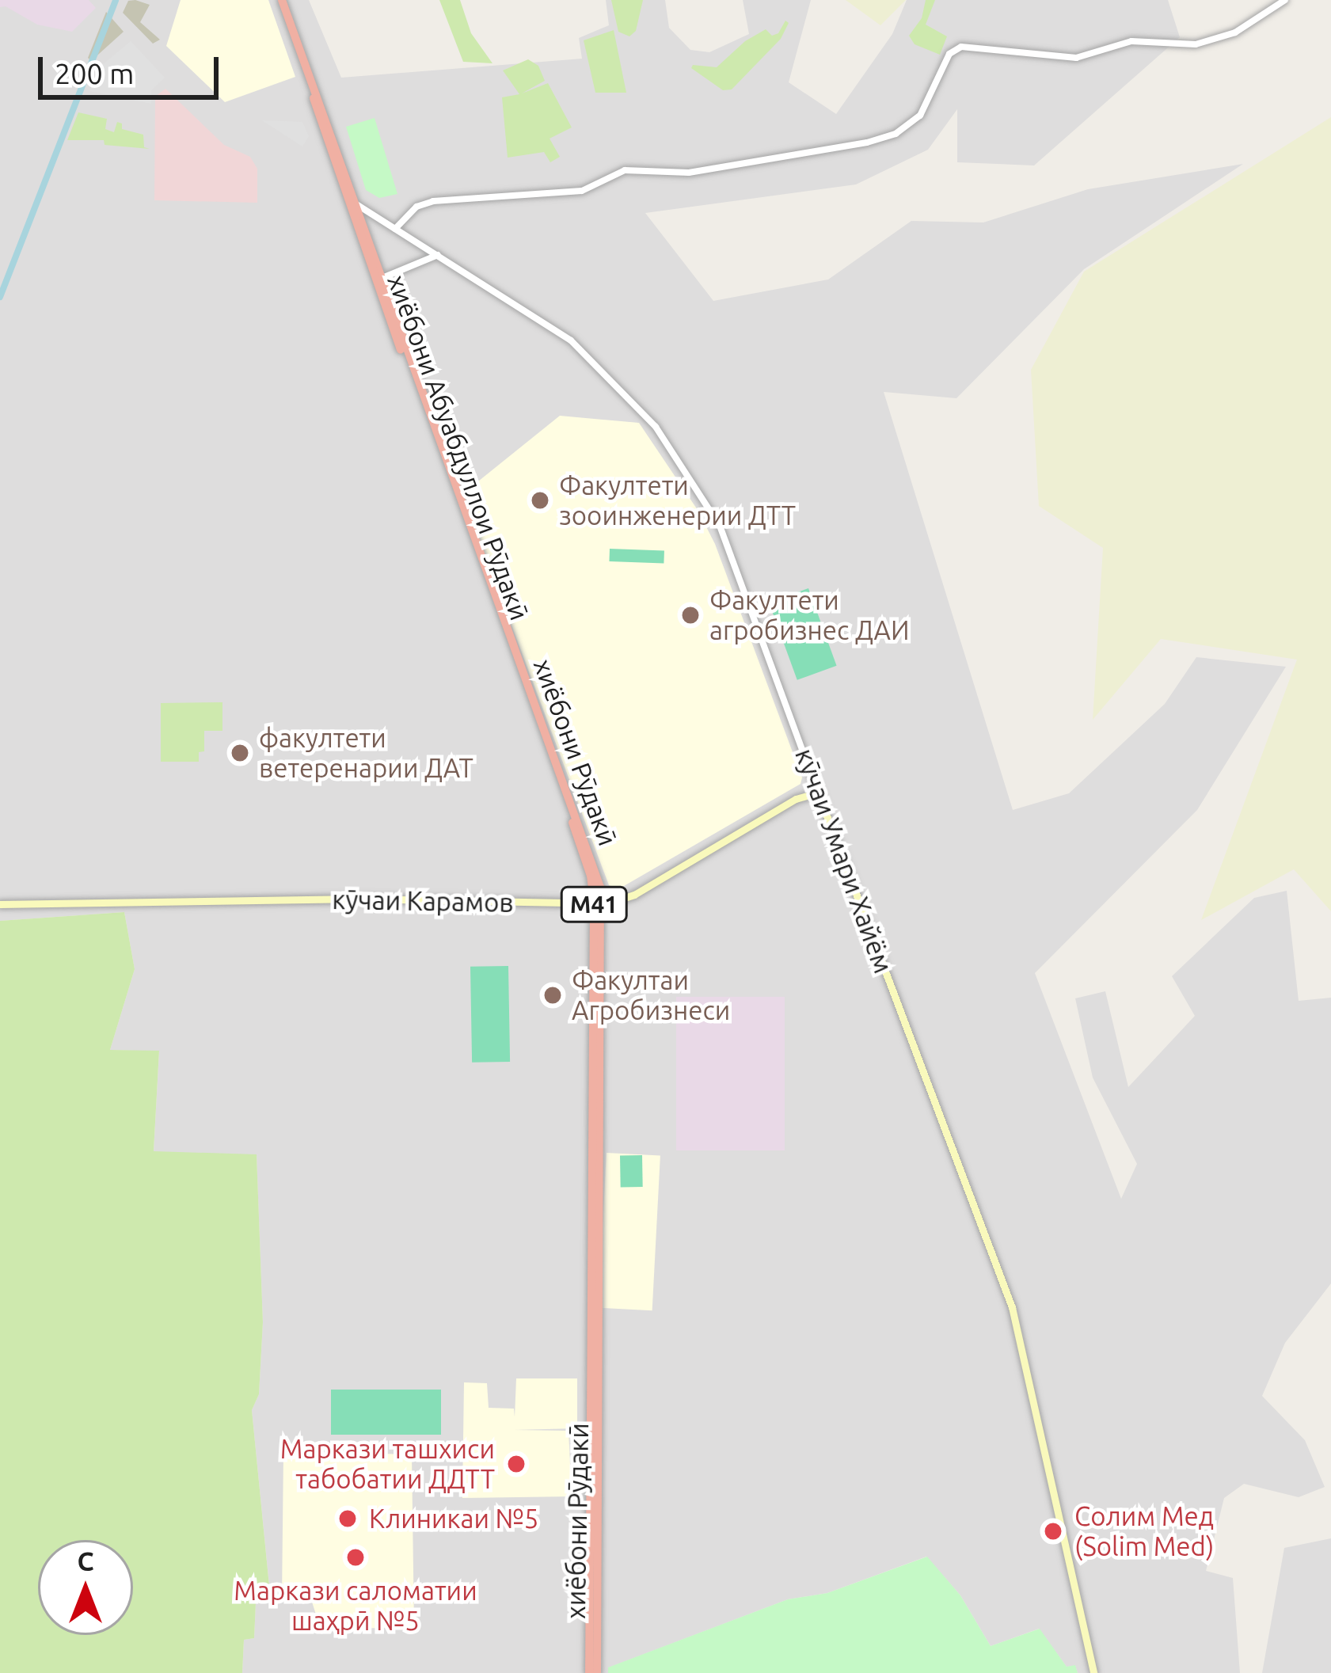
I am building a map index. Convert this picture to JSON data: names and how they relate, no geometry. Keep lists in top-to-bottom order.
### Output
{
  "streets": {
    "highway": ["хиёбони Абуабдуллои Рӯдакӣ", "хиёбони Рӯдакӣ", "M41"],
    "main road": ["кӯчаи Умари Хайём", "кӯчаи Карамов"]
  },
  "crossings": [
    ["хиёбони Абуабдуллои Рӯдакӣ", "хиёбони Рӯдакӣ"],
    ["хиёбони Абуабдуллои Рӯдакӣ", "кӯчаи Умари Хайём"],
    ["хиёбони Абуабдуллои Рӯдакӣ", "кӯчаи Карамов"],
    ["хиёбони Рӯдакӣ", "кӯчаи Карамов"],
    ["кӯчаи Умари Хайём", "кӯчаи Карамов"]
  ],
  "places": [
    "Факултети зооинженерии ДТТ",
    "Факултети агробизнес ДАИ",
    "факултети ветеренарии ДАТ",
    "Факултаи Агробизнеси",
    "Маркази ташхиси табобатии ДДТТ",
    "Клиникаи №5",
    "Солим Мед (Solim Med)",
    "Маркази саломатии шаҳрӣ №5"
  ],
  "scale_bar": "200 m",
  "north": "top"
}
